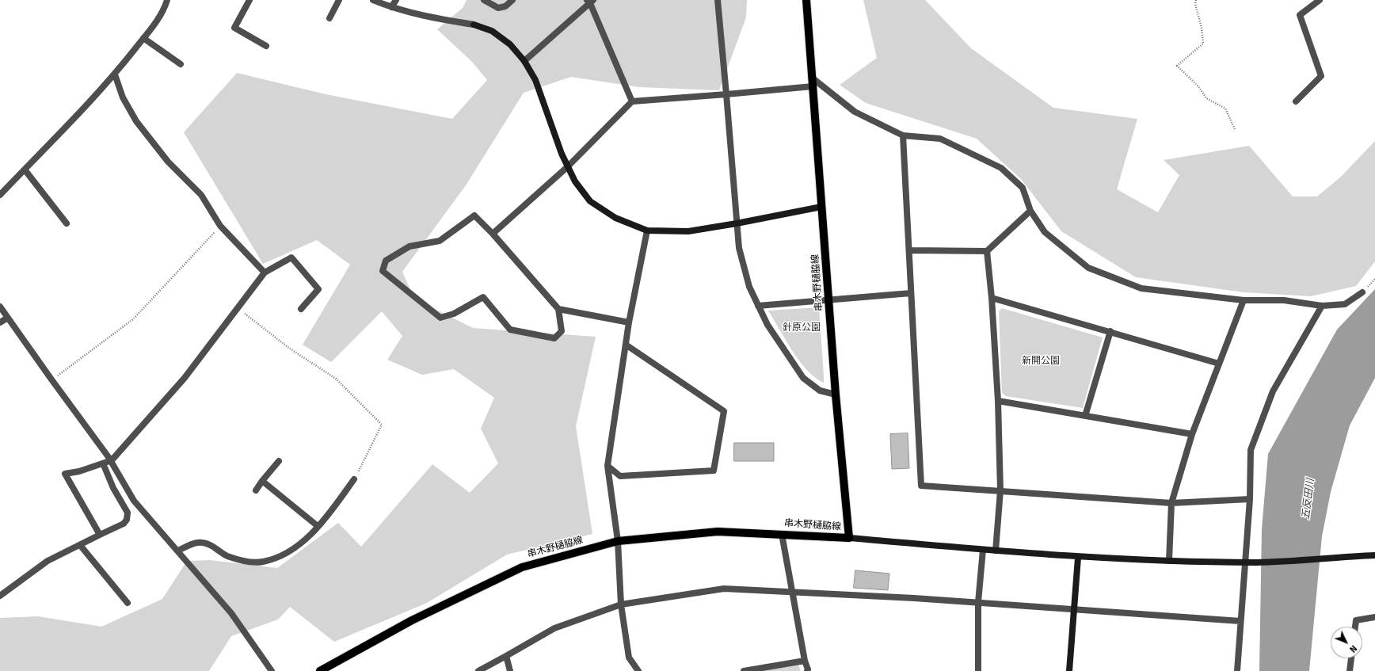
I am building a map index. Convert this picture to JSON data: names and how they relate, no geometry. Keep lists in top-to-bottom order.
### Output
{
  "streets": {
    "main road": ["串木野樋脇線"]
  },
  "water": ["五反田川"],
  "parks": ["針原公園", "新開公園"],
  "north": "bottom right"
}
